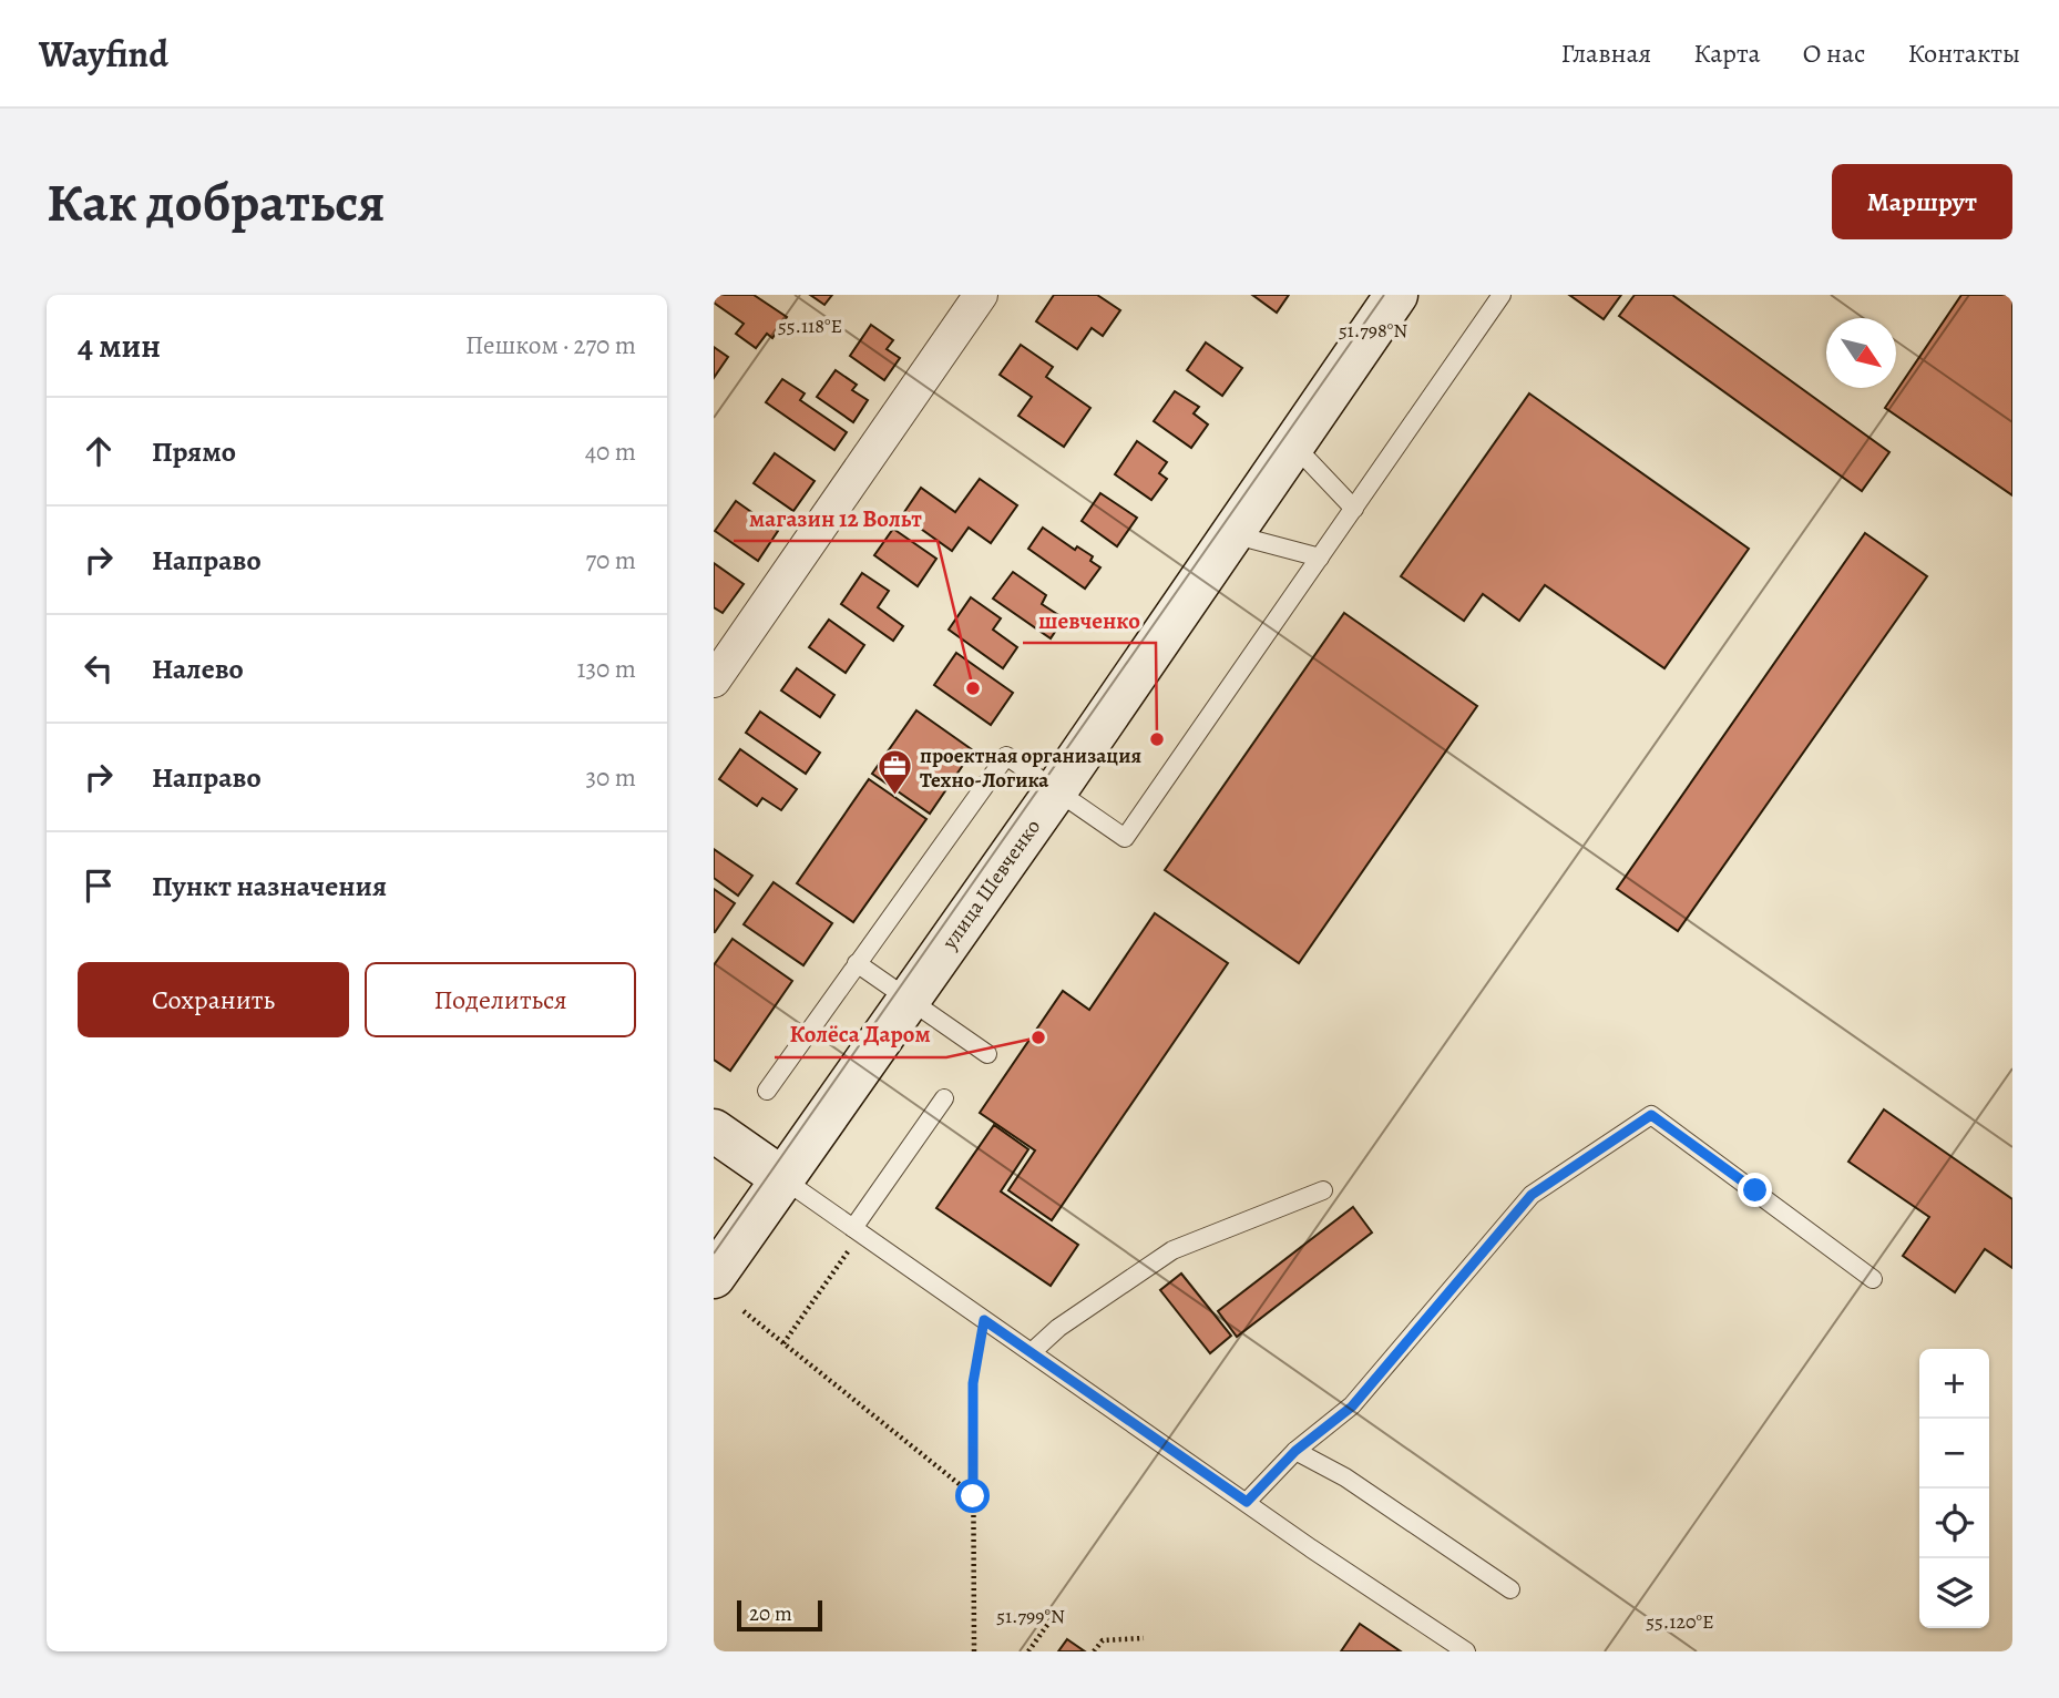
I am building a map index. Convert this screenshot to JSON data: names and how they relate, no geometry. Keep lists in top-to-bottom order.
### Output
{
  "streets": {
    "main road": ["улица Шевченко"]
  },
  "places": {
    "other": ["магазин 12 Вольт", "шевченко", "Колёса Даром"],
    "office": ["проектная организация Техно-Логика"]
  },
  "scale_bar": "20 m",
  "north": "bottom right",
  "page": {
    "header": "Wayfind",
    "nav": [
      "Главная",
      "Карта",
      "О нас",
      "Контакты"
    ],
    "buttons": [
      "Маршрут",
      ["Сохранить", "Поделиться"]
    ],
    "title": "Как добраться",
    "heading": ["4 мин", "Пешком · 270 m"],
    "list": [
      ["Прямо", "40 m"],
      ["Направо", "70 m"],
      ["Налево", "130 m"],
      ["Направо", "30 m"],
      "Пункт назначения"
    ],
    "map_buttons": ["+", "−"],
    "scale": "20 m"
  },
  "coordinates": [
    "55.118°E",
    "51.798°N",
    "51.799°N",
    "55.120°E"
  ]
}
